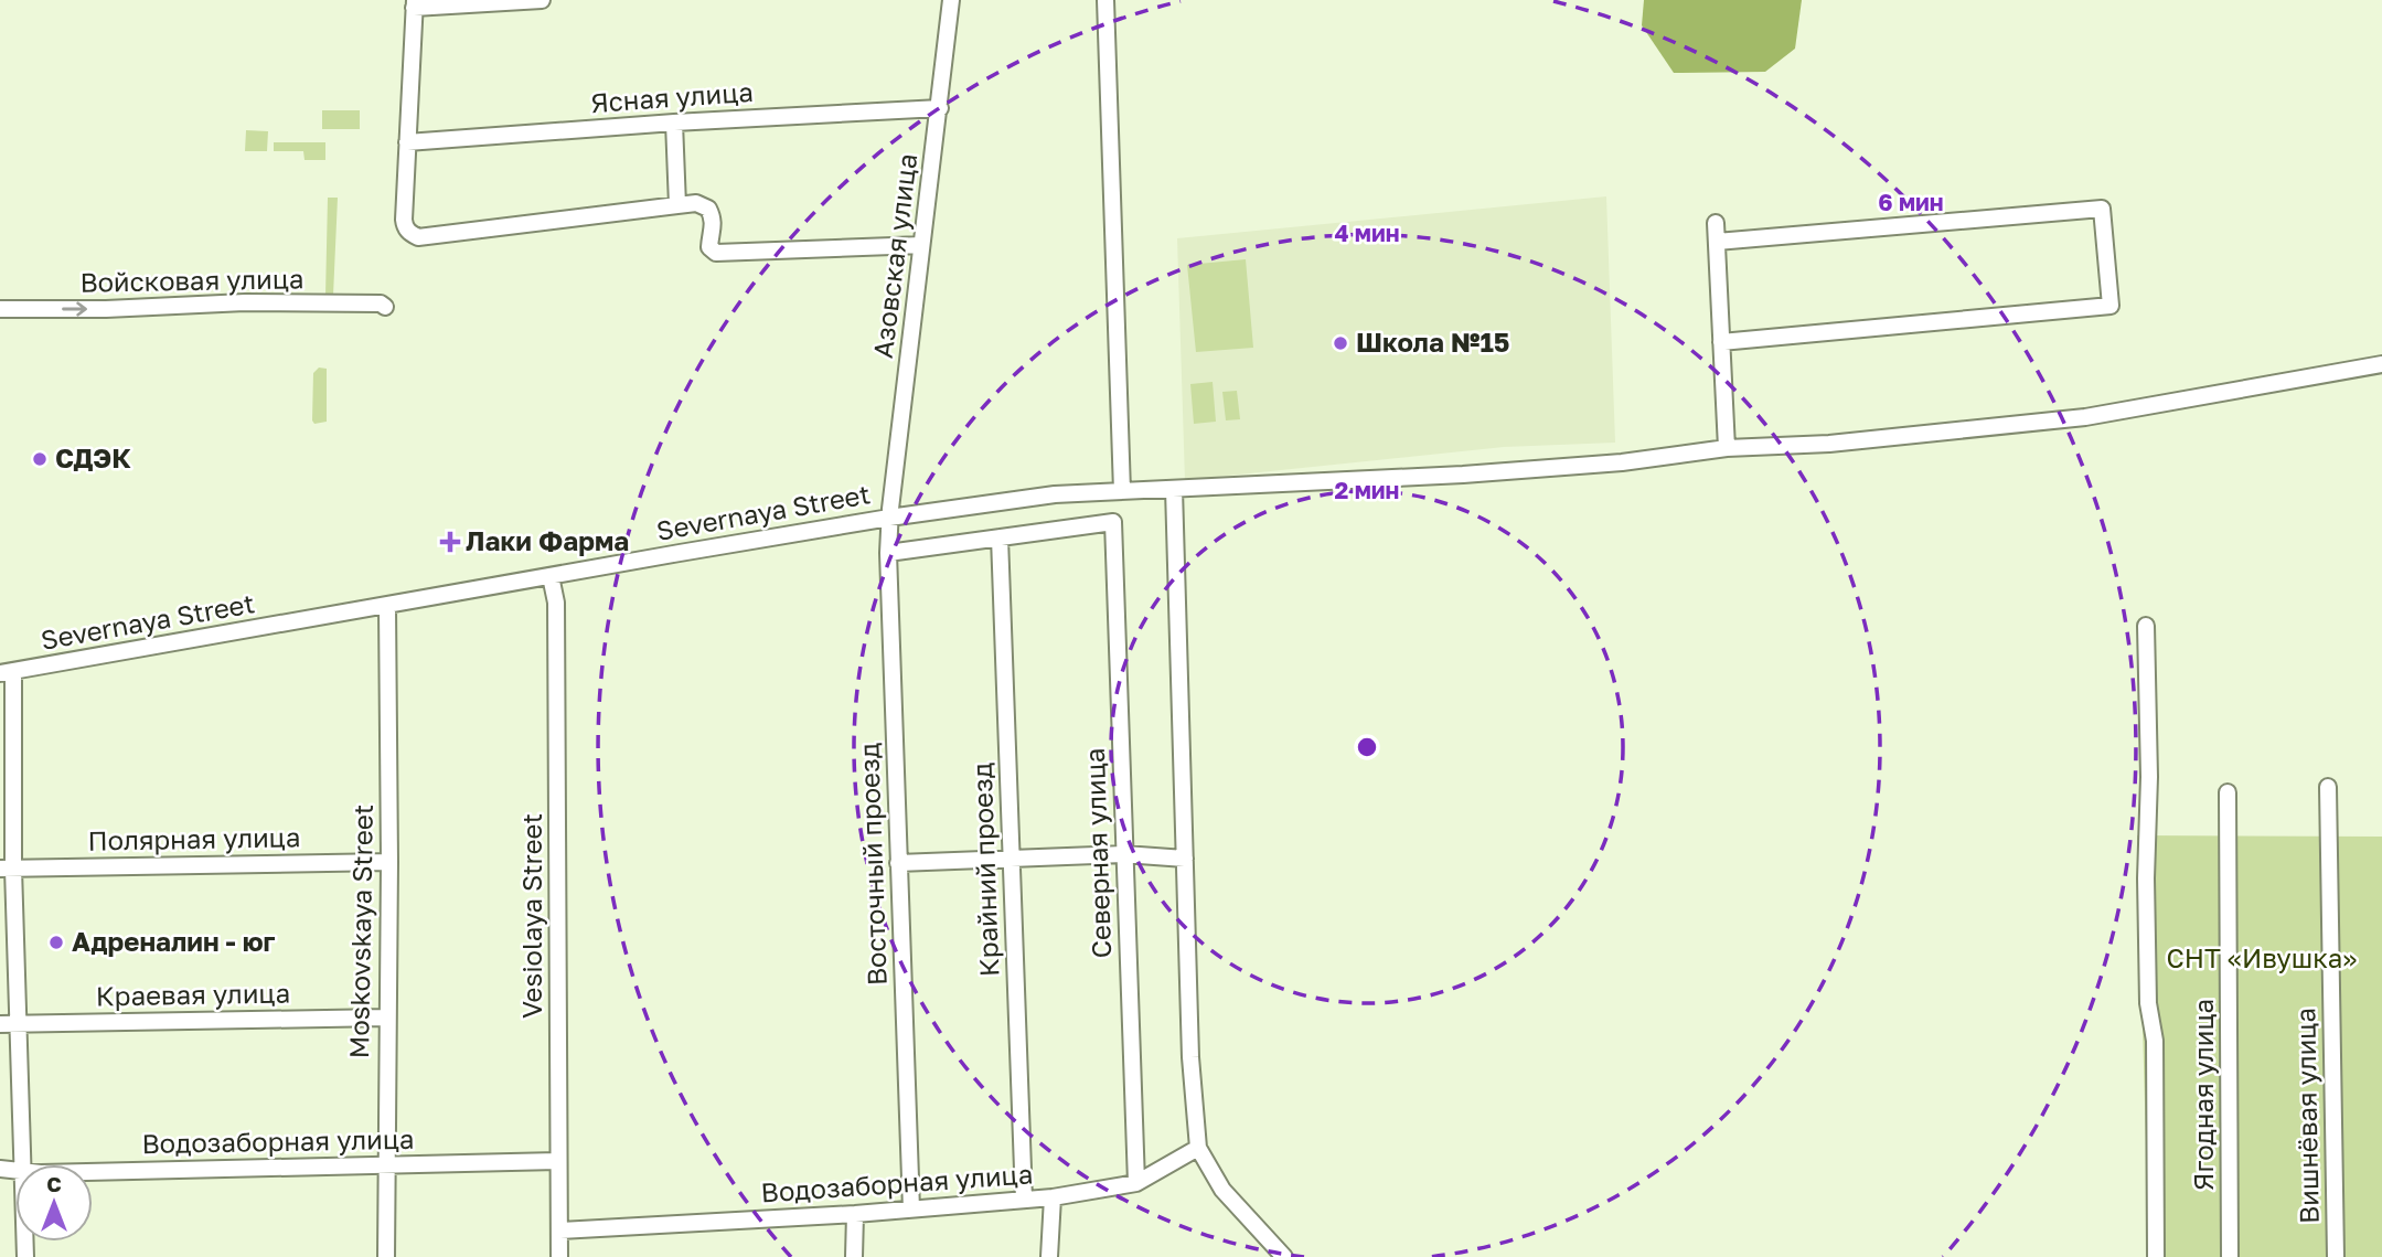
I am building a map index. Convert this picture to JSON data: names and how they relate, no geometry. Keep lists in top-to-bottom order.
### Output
{
  "streets": {
    "street": [
      "Ясная улица",
      "Азовская улица",
      "Войсковая улица",
      "Severnaya Street",
      "Полярная улица",
      "Северная улица",
      "Восточный проезд",
      "Крайний проезд",
      "Vesiolaya Street",
      "Moskovskaya Street",
      "Краевая улица",
      "Ягодная улица",
      "Вишнёвая улица",
      "Водозаборная улица"
    ]
  },
  "crossings": [
    ["Ясная улица", "Азовская улица"],
    ["Азовская улица", "Severnaya Street"],
    ["Азовская улица", "Восточный проезд"],
    ["Severnaya Street", "Восточный проезд"],
    ["Severnaya Street", "Vesiolaya Street"],
    ["Severnaya Street", "Moskovskaya Street"],
    ["Полярная улица", "Moskovskaya Street"],
    ["Северная улица", "Крайний проезд"],
    ["Северная улица", "Водозаборная улица"],
    ["Восточный проезд", "Водозаборная улица"],
    ["Крайний проезд", "Водозаборная улица"],
    ["Vesiolaya Street", "Водозаборная улица"],
    ["Moskovskaya Street", "Краевая улица"],
    ["Moskovskaya Street", "Водозаборная улица"]
  ],
  "one_way": ["Войсковая улица"],
  "parks": ["СНТ «Ивушка»"],
  "places": {
    "other": ["Школа №15", "СДЭК", "Адреналин - юг"],
    "health": ["Лаки Фарма"]
  },
  "north": "top",
  "rings": ["6 мин", "4 мин", "2 мин"]
}
